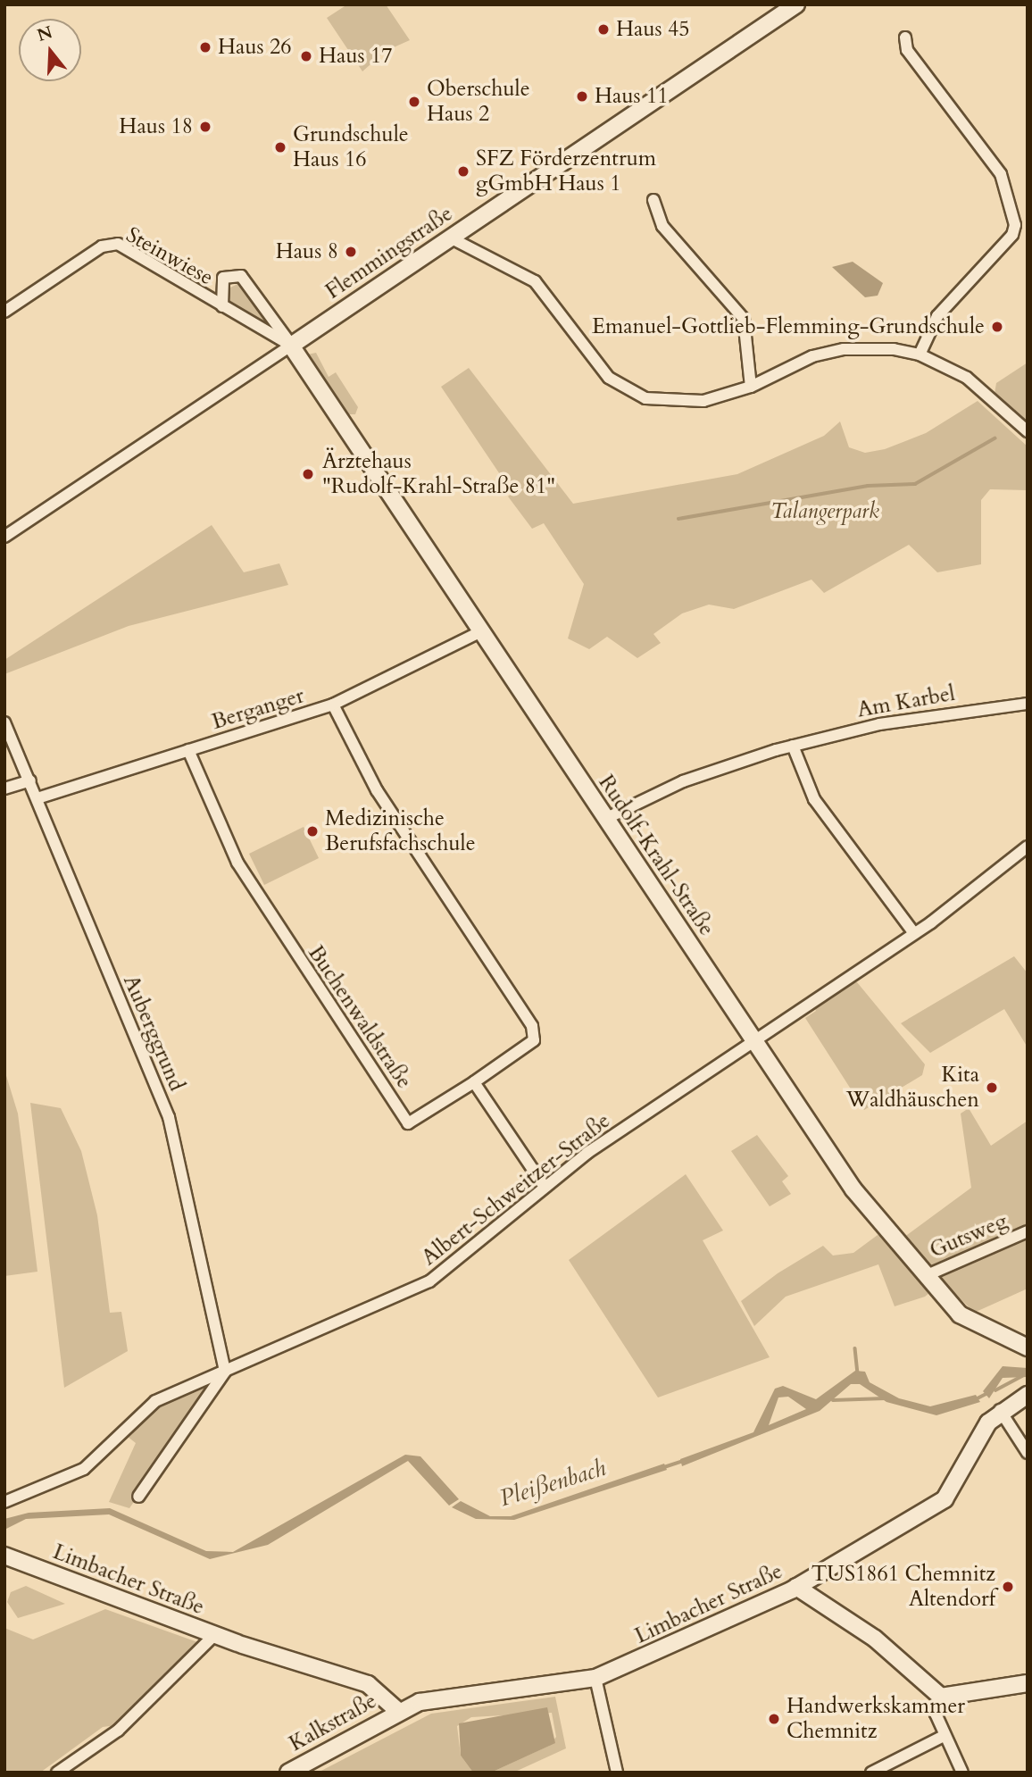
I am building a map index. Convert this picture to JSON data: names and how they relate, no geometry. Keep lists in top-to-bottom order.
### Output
{
  "streets": {
    "street": [
      "Flemmingstraße",
      "Steinwiese",
      "Am Karbel",
      "Berganger",
      "Rudolf-Krahl-Straße",
      "Buchenwaldstraße",
      "Auberggrund",
      "Albert-Schweitzer-Straße",
      "Gutsweg",
      "Limbacher Straße",
      "Kalkstraße"
    ]
  },
  "crossings": [
    ["Flemmingstraße", "Steinwiese"],
    ["Flemmingstraße", "Rudolf-Krahl-Straße"],
    ["Steinwiese", "Rudolf-Krahl-Straße"],
    ["Am Karbel", "Rudolf-Krahl-Straße"],
    ["Berganger", "Rudolf-Krahl-Straße"],
    ["Berganger", "Buchenwaldstraße"],
    ["Berganger", "Auberggrund"],
    ["Rudolf-Krahl-Straße", "Albert-Schweitzer-Straße"],
    ["Rudolf-Krahl-Straße", "Gutsweg"],
    ["Auberggrund", "Albert-Schweitzer-Straße"],
    ["Limbacher Straße", "Kalkstraße"]
  ],
  "water": ["Pleißenbach"],
  "parks": ["Talangerpark"],
  "places": [
    "Haus 45",
    "Haus 26",
    "Haus 17",
    "Haus 11",
    "Oberschule Haus 2",
    "Haus 18",
    "Grundschule Haus 16",
    "SFZ Förderzentrum gGmbH Haus 1",
    "Haus 8",
    "Emanuel-Gottlieb-Flemming-Grundschule",
    "Ärztehaus \"Rudolf-Krahl-Straße 81\"",
    "Medizinische Berufsfachschule",
    "Kita Waldhäuschen",
    "TUS1861 Chemnitz Altendorf",
    "Handwerkskammer Chemnitz"
  ],
  "north": "top"
}
